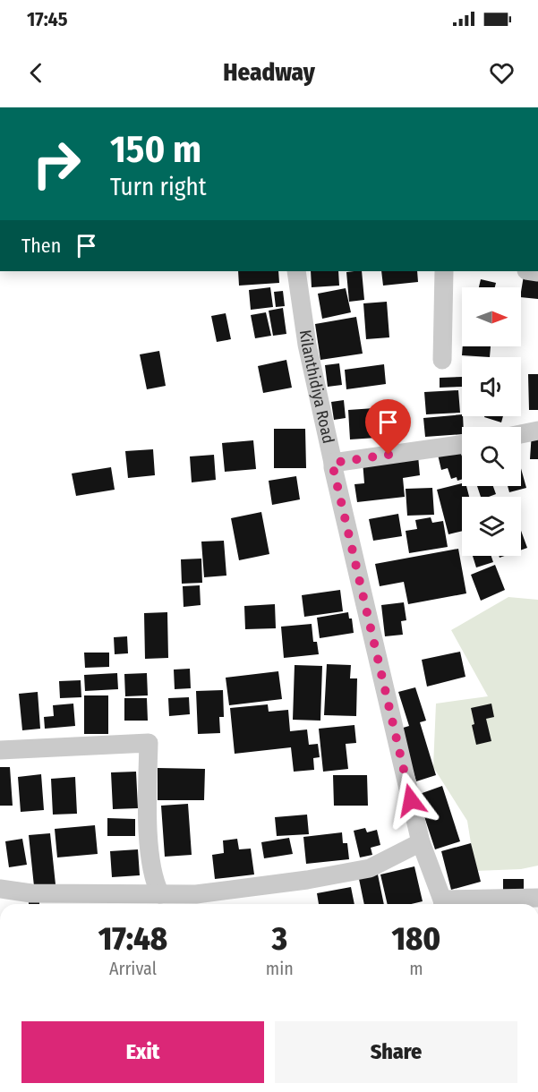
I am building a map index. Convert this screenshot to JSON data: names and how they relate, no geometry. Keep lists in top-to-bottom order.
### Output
{
  "streets": {
    "street": ["Kilanthidiya Road"]
  },
  "north": "right",
  "page": {
    "status": "17:45",
    "header": "Headway",
    "turn": ["150 m", "Turn right"],
    "then": "Then",
    "eta": [
      "17:48",
      "Arrival",
      "3",
      "min",
      "180",
      "m"
    ],
    "buttons": ["Exit", "Share"]
  }
}
